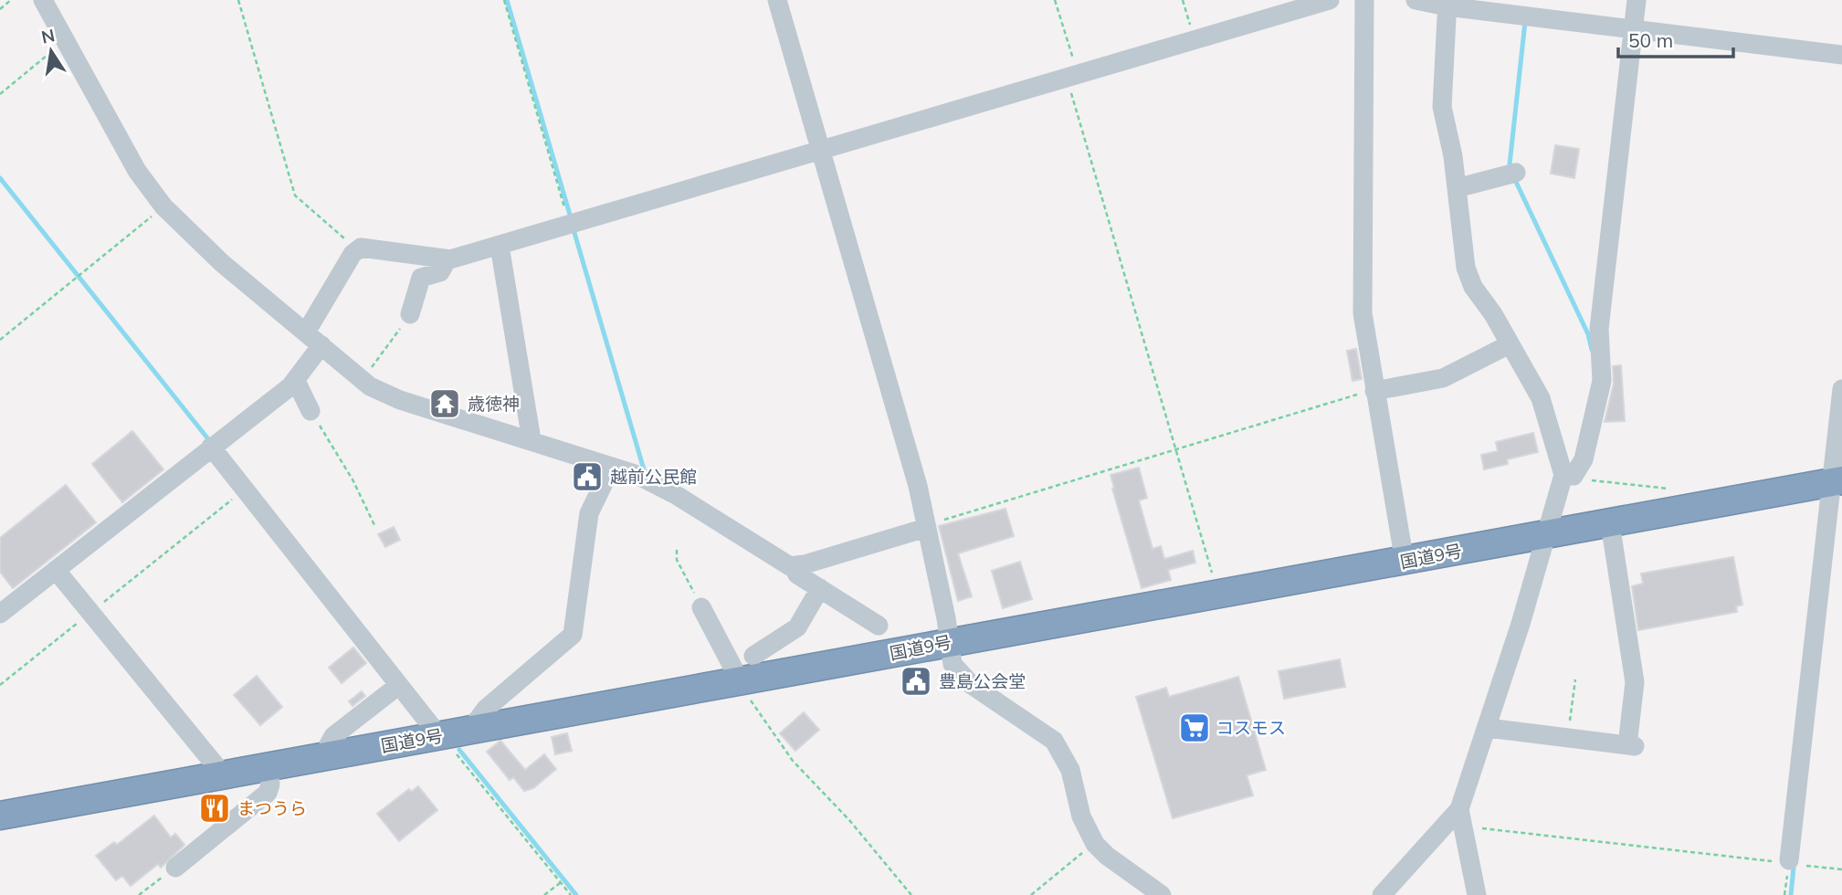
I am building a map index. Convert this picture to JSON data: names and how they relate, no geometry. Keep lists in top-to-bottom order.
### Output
{
  "streets": {
    "highway": ["国道9号"]
  },
  "places": {
    "temple": ["歳徳神"],
    "public building": ["越前公民館", "豊島公会堂"],
    "supermarket": ["コスモス"],
    "restaurant": ["まつうら"]
  },
  "scale_bar": "50 m",
  "north": "top"
}
